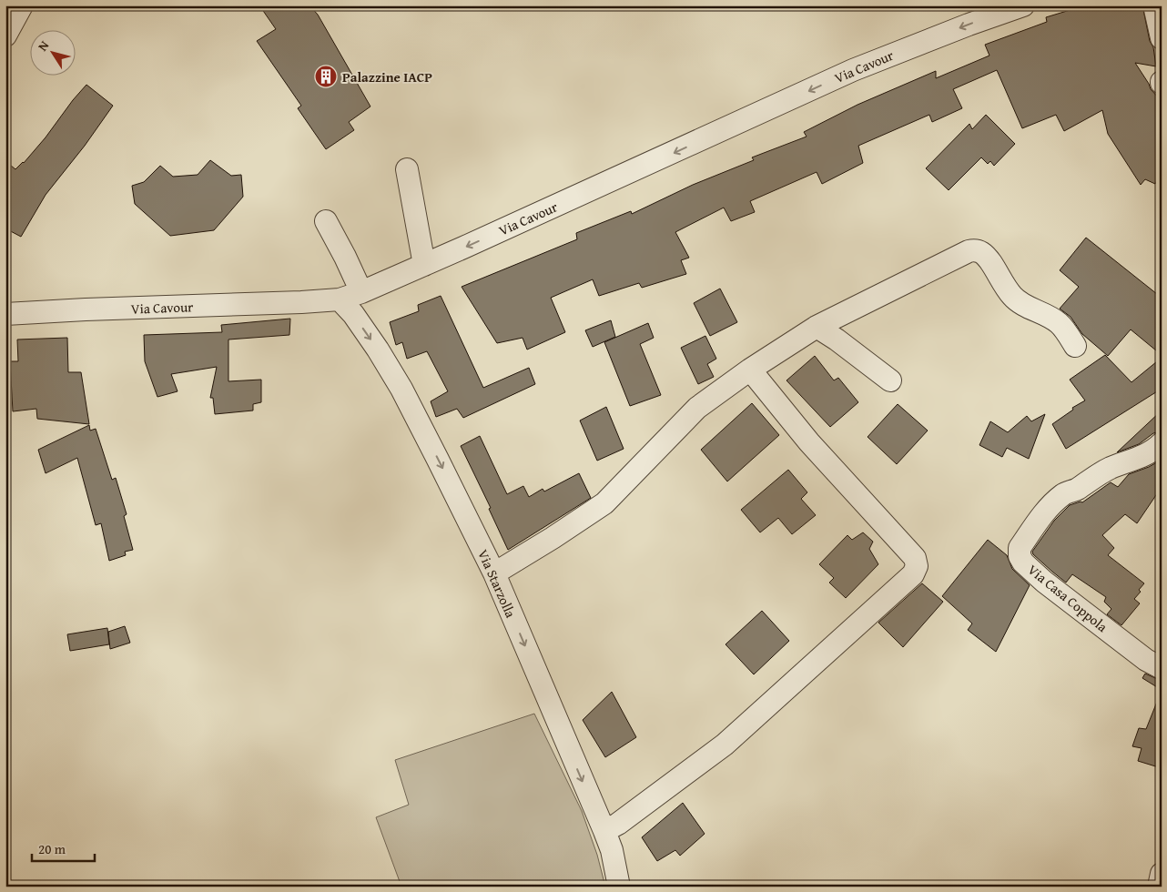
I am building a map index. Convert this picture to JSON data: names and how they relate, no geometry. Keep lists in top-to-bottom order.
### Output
{
  "streets": {
    "street": ["Via Cavour", "Via Starzolla", "Via Casa Coppola"]
  },
  "crossings": [
    ["Via Cavour", "Via Starzolla"]
  ],
  "one_way": ["Via Cavour", "Via Starzolla"],
  "places": {
    "building": ["Palazzine IACP"]
  },
  "scale_bar": "20 m",
  "north": "top left"
}
